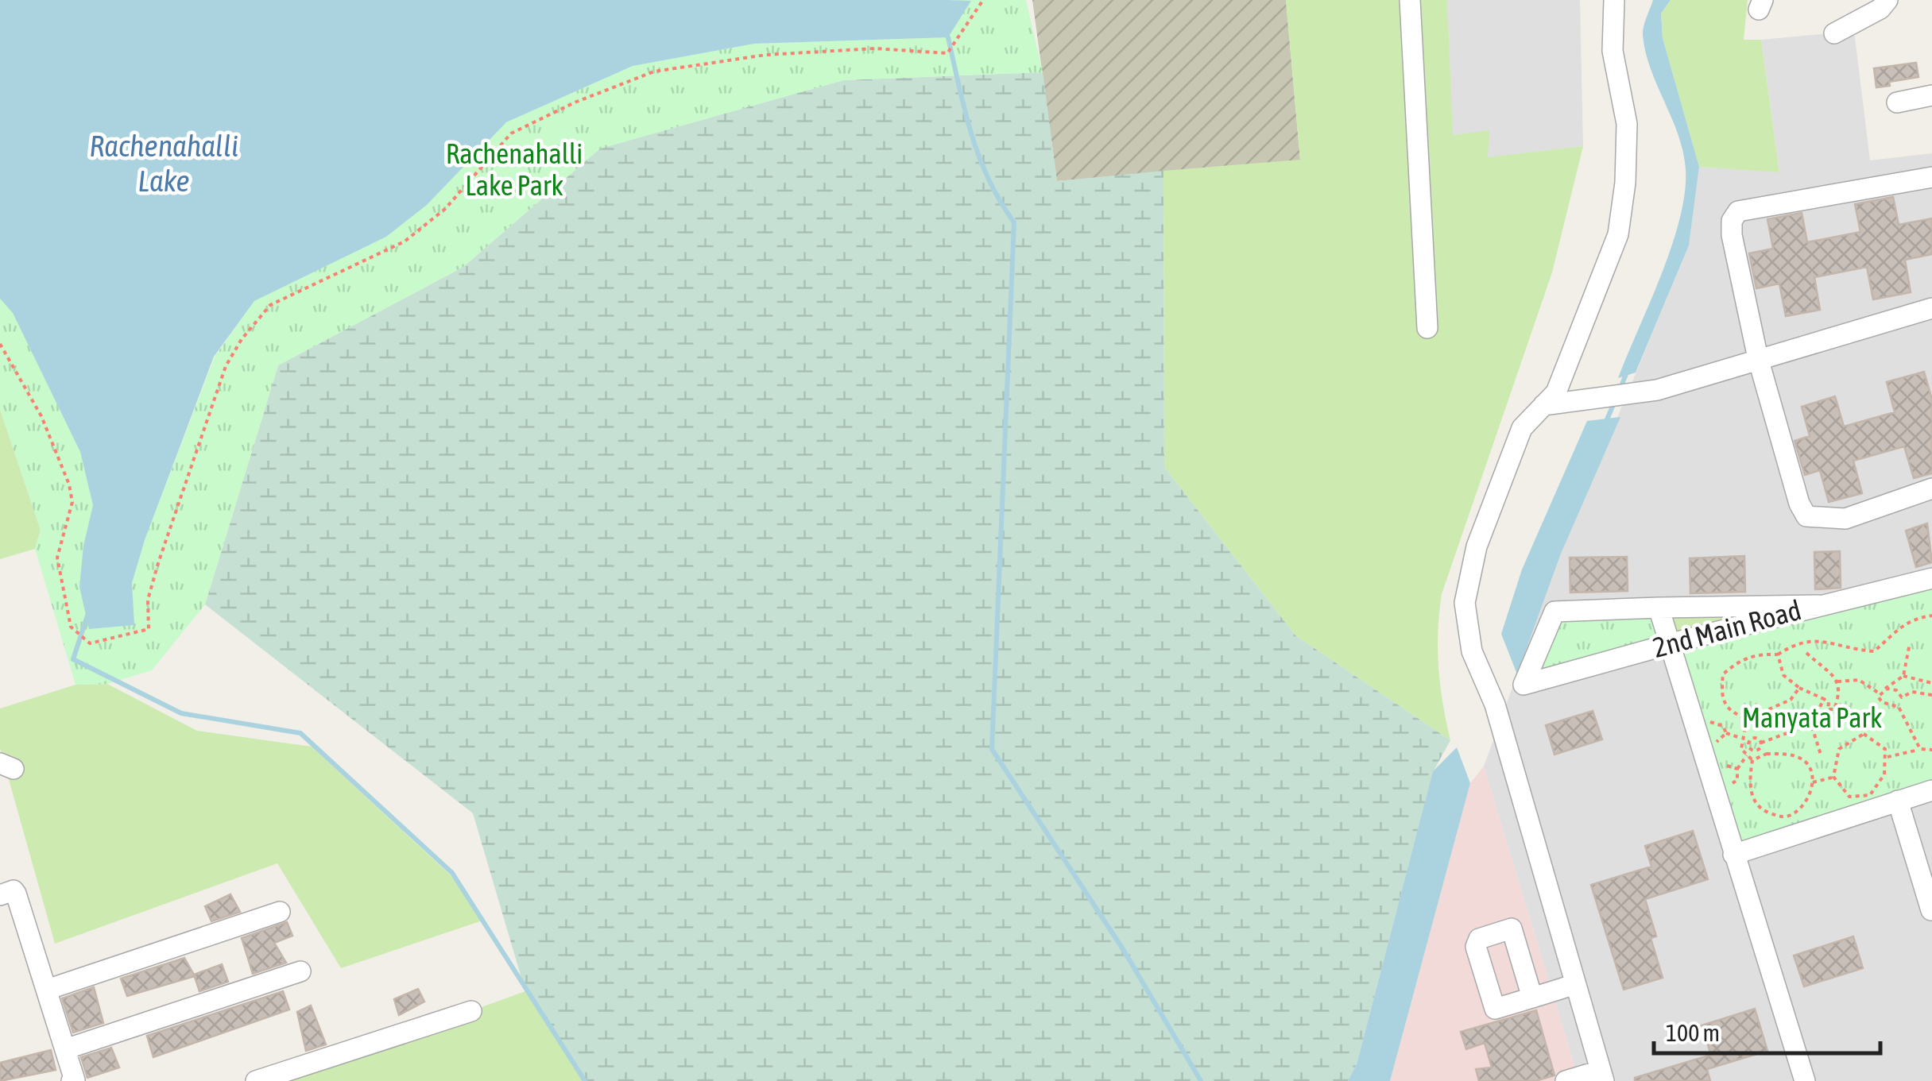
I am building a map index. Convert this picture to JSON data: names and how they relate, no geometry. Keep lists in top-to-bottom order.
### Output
{
  "streets": {
    "street": ["2nd Main Road"]
  },
  "water": ["Rachenahalli Lake"],
  "parks": ["Rachenahalli Lake Park", "Manyata Park"],
  "scale_bar": "100 m"
}
